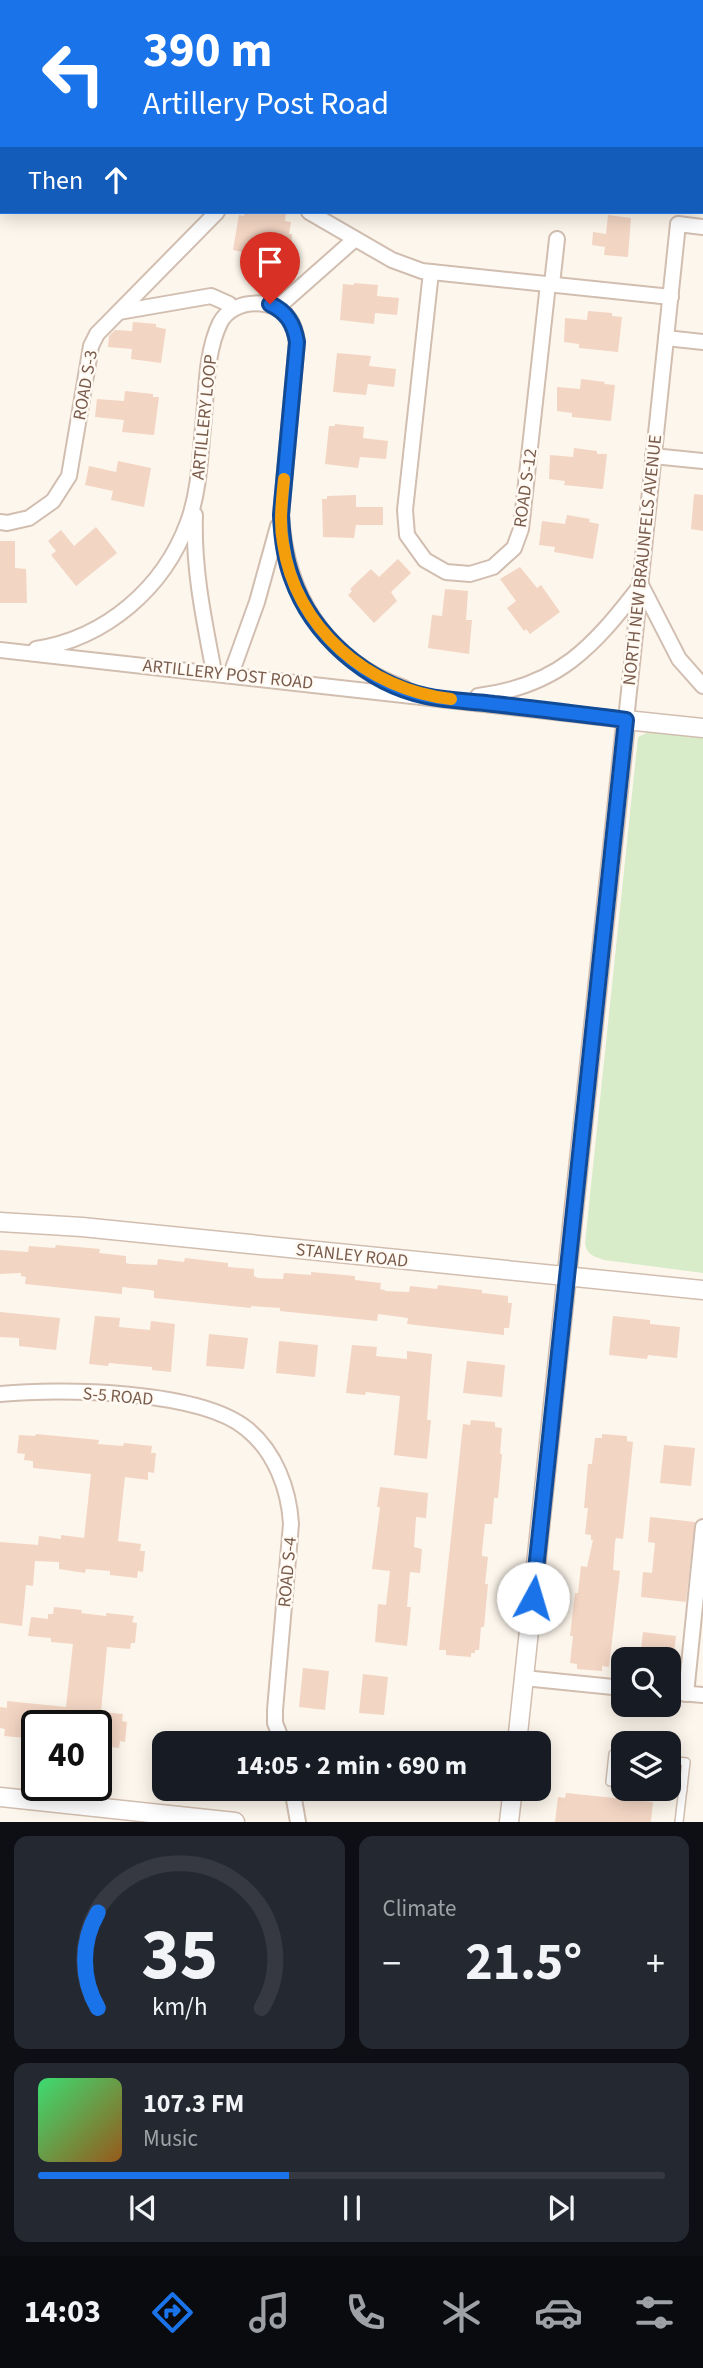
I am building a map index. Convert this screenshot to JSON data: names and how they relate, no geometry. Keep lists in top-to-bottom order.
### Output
{
  "streets": {
    "street": [
      "ROAD S-3",
      "ARTILLERY LOOP",
      "ROAD S-12",
      "NORTH NEW BRAUNFELS AVENUE",
      "ARTILLERY POST ROAD",
      "STANLEY ROAD",
      "S-5 ROAD",
      "ROAD S-4"
    ]
  },
  "crossings": [
    ["ARTILLERY LOOP", "ARTILLERY POST ROAD"],
    ["NORTH NEW BRAUNFELS AVENUE", "ARTILLERY POST ROAD"],
    ["NORTH NEW BRAUNFELS AVENUE", "STANLEY ROAD"],
    ["S-5 ROAD", "ROAD S-4"]
  ],
  "page": {
    "turn": ["390 m", "Artillery Post Road"],
    "then": "Then",
    "limit": "40",
    "trip": "14:05 · 2 min · 690 m",
    "tile": "Climate",
    "heat": ["−", "21.5°", "+"],
    "song": ["107.3 FM", "Music"],
    "tabs": "14:03",
    "gauge": ["35", "km/h"]
  }
}
